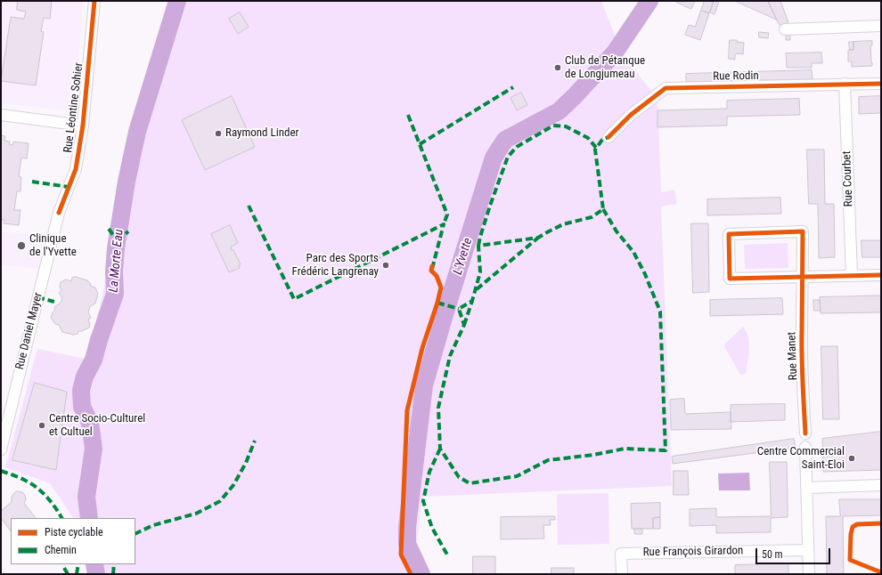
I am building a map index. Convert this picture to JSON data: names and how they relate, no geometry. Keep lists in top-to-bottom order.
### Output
{
  "streets": {
    "street": [
      "Rue Rodin",
      "Rue Léontine Sohier",
      "Rue Courbet",
      "Rue Daniel Mayer",
      "Rue Manet",
      "Rue François Girardon"
    ]
  },
  "crossings": [
    ["Rue Rodin", "Rue Courbet"],
    ["Rue Léontine Sohier", "Rue Daniel Mayer"]
  ],
  "water": ["L'Yvette", "La Morte Eau"],
  "places": [
    "Club de Pétanque de Longjumeau",
    "Raymond Linder",
    "Clinique de l'Yvette",
    "Parc des Sports Frédéric Langrenay",
    "Centre Socio-Culturel et Cultuel",
    "Centre Commercial Saint-Eloi"
  ],
  "legend": ["Piste cyclable", "Chemin"],
  "scale_bar": "50 m"
}
